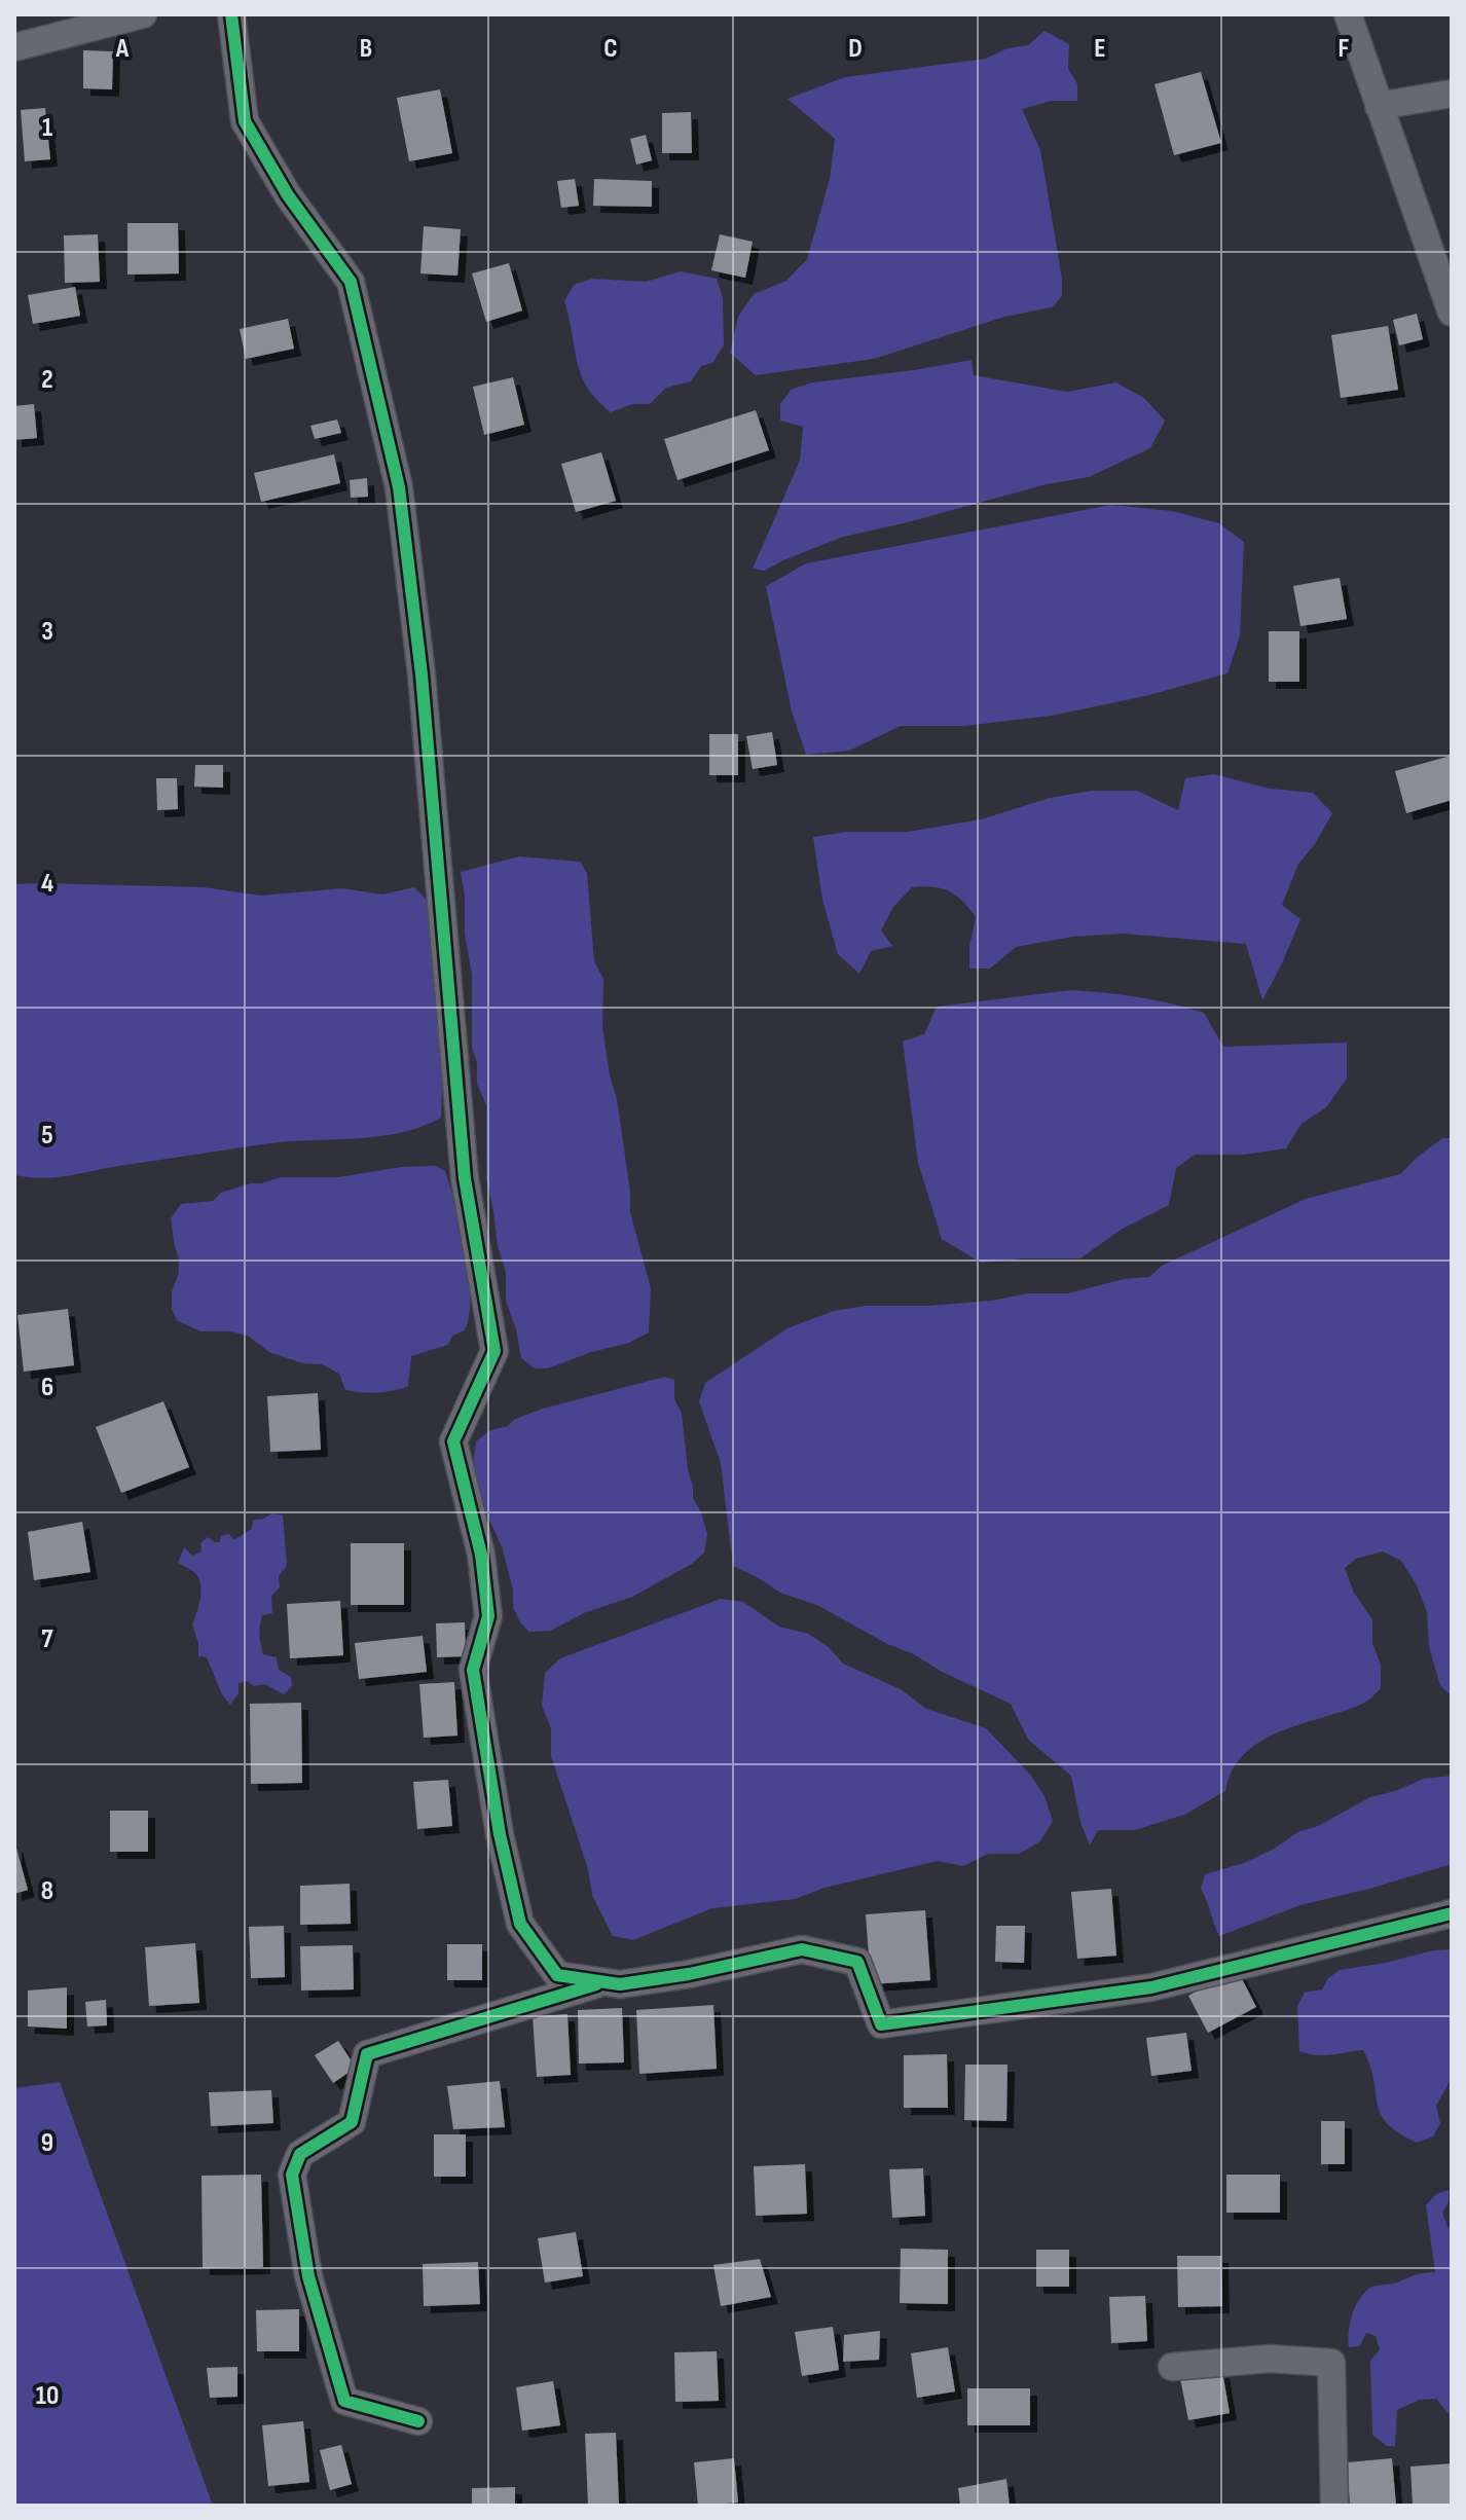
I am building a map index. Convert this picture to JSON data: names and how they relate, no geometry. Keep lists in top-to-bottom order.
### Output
{
  "grid": {
    "columns": [
      "A",
      "B",
      "C",
      "D",
      "E",
      "F"
    ],
    "rows": [
      "1",
      "2",
      "3",
      "4",
      "5",
      "6",
      "7",
      "8",
      "9",
      "10"
    ]
  }
}
